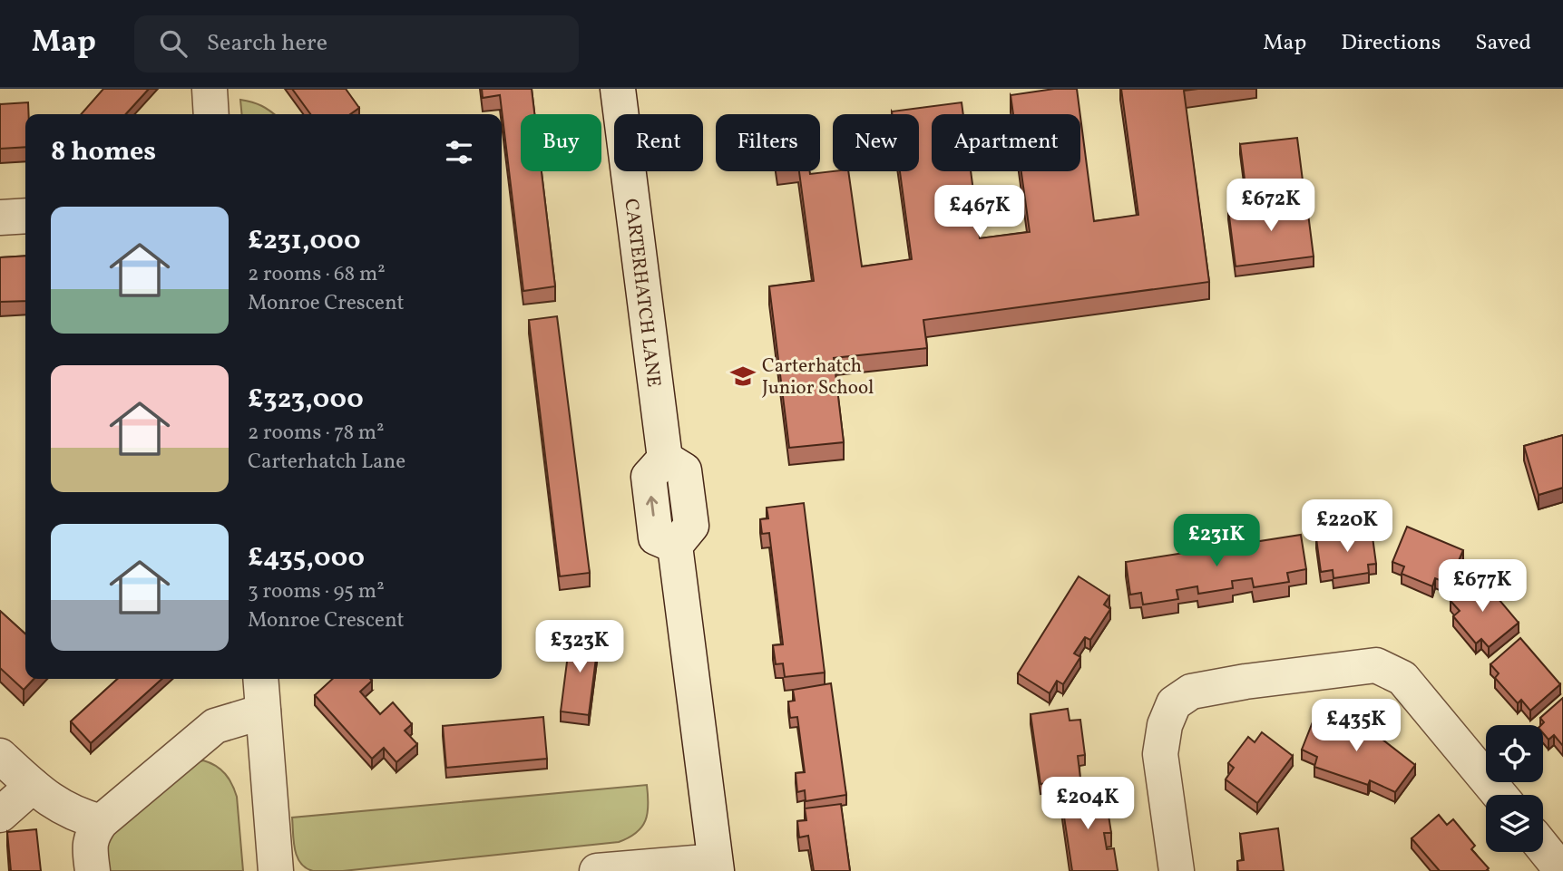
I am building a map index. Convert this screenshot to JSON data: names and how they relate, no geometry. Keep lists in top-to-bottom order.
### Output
{
  "streets": {
    "street": ["CARTERHATCH LANE"]
  },
  "places": {
    "school or university": ["Carterhatch Junior School"]
  },
  "page": {
    "header": "Map",
    "search": "Search here",
    "nav": ["Map", "Directions", "Saved"],
    "chip": [
      "Buy",
      "Rent",
      "Filters",
      "New",
      "Apartment"
    ],
    "heading": "8 homes",
    "price": [
      "£672K",
      "£467K",
      "£220K",
      "£231K",
      "£677K",
      "£323K",
      "£435K",
      "£204K"
    ],
    "list": [
      {
        "name": "£231,000",
        "note": "2 rooms · 68 m² · Monroe Crescent"
      },
      {
        "name": "£323,000",
        "note": "2 rooms · 78 m² · Carterhatch Lane"
      },
      {
        "name": "£435,000",
        "note": "3 rooms · 95 m² · Monroe Crescent"
      }
    ]
  }
}
